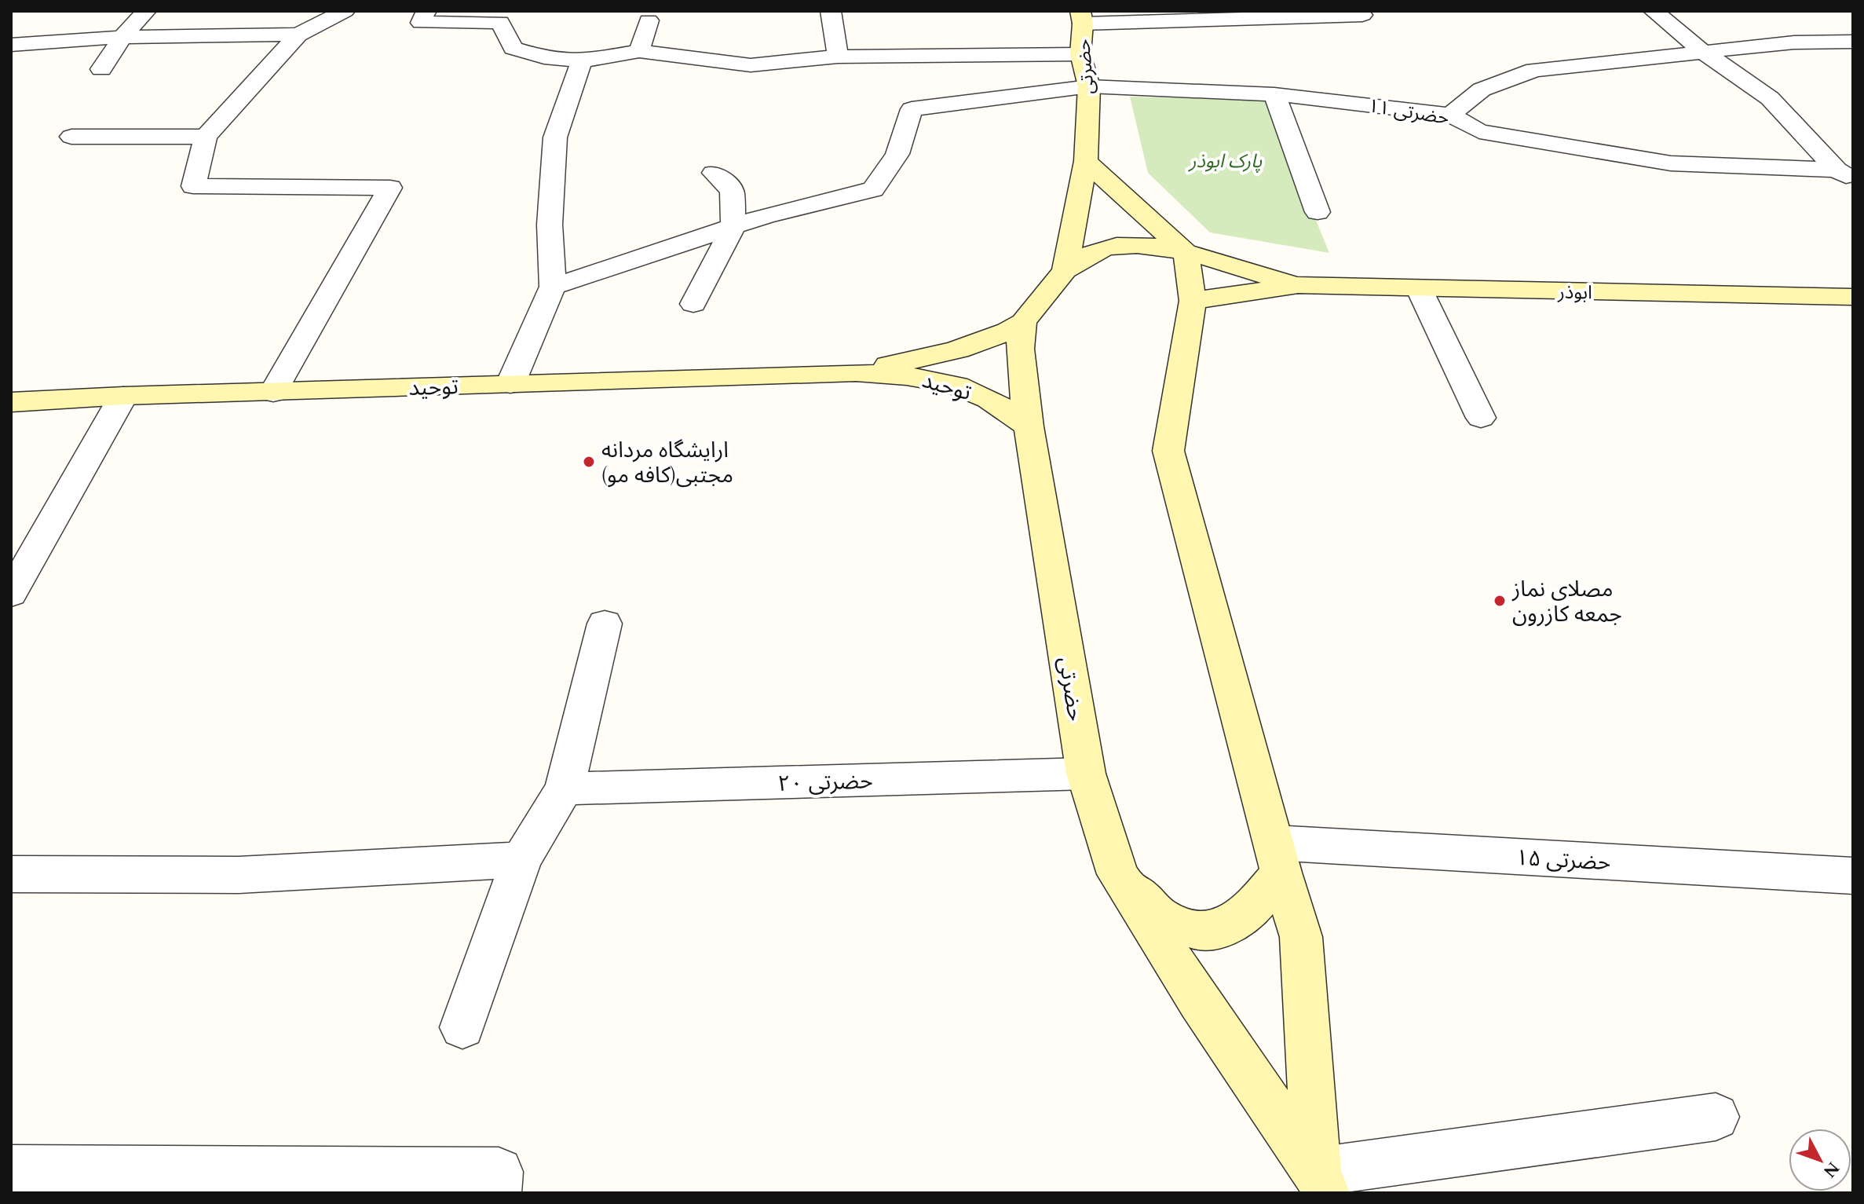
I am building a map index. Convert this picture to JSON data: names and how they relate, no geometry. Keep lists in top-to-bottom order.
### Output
{
  "streets": {
    "main road": ["حضرتی", "ابوذر", "توحید"],
    "street": ["حضرتی ۱۱", "حضرتی ۲۰", "حضرتی ۱۵"]
  },
  "crossings": [
    ["حضرتی", "حضرتی ۱۱"],
    ["حضرتی", "توحید"],
    ["حضرتی", "حضرتی ۲۰"]
  ],
  "parks": ["پارک ابوذر"],
  "places": ["ارایشگاه مردانه مجتبی(کافه مو)", "مصلای نماز جمعه کازرون"],
  "north": "bottom right"
}
